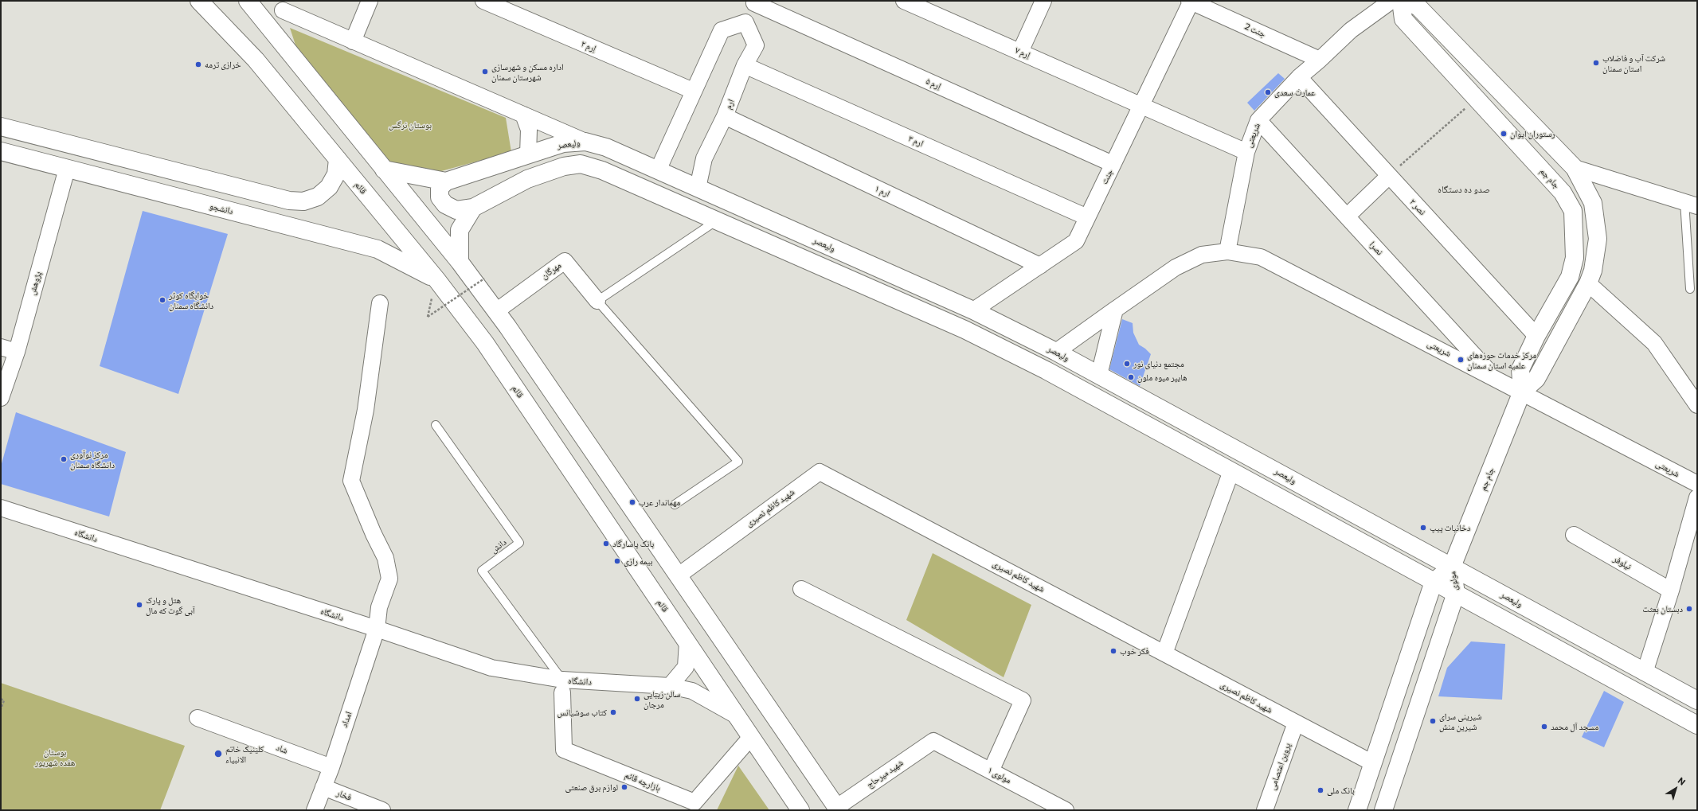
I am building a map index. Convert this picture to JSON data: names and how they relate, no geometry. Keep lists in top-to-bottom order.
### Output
{
  "streets": {
    "main road": [
      "ولیعصر",
      "جام جم",
      "قائم",
      "دانشجو",
      "مولوی"
    ],
    "street": [
      "جنت 2",
      "اِرم ۲",
      "اِرم ۷",
      "اِرم ۵",
      "ارم",
      "شریعتی",
      "ارم ۳",
      "جنت",
      "ارم ۱",
      "نصر ۲",
      "نصرا",
      "مهرگان",
      "پژوهش",
      "شهید کاظم نصیری",
      "دانشگاه",
      "نیلوفر",
      "امداد",
      "شاد",
      "پروین اعتصامی",
      "شهید میرحاج",
      "مولوی ۱",
      "بازارچه قائم",
      "فخار"
    ],
    "lane": ["دانش"]
  },
  "crossings": [
    ["جنت 2", "شریعتی"],
    ["جنت 2", "جنت"],
    ["اِرم ۷", "شریعتی"],
    ["اِرم ۷", "جنت"],
    ["اِرم ۵", "جنت"],
    ["ارم", "ارم ۳"],
    ["ارم", "ولیعصر"],
    ["ارم", "ارم ۱"],
    ["شریعتی", "ولیعصر"],
    ["شریعتی", "جام جم"],
    ["شریعتی", "نصر ۲"],
    ["شریعتی", "نصرا"],
    ["ارم ۳", "جنت"],
    ["ولیعصر", "جنت"],
    ["ولیعصر", "جام جم"],
    ["ولیعصر", "مولوی"],
    ["جنت", "ارم ۱"],
    ["جام جم", "نصر ۲"],
    ["جام جم", "مولوی"],
    ["قائم", "دانشجو"],
    ["قائم", "دانشگاه"],
    ["قائم", "بازارچه قائم"],
    ["دانشجو", "پژوهش"],
    ["شهید کاظم نصیری", "پروین اعتصامی"],
    ["دانشگاه", "دانش"],
    ["دانشگاه", "امداد"],
    ["دانشگاه", "بازارچه قائم"],
    ["دانش", "بازارچه قائم"],
    ["امداد", "شاد"],
    ["امداد", "فخار"],
    ["شهید میرحاج", "مولوی ۱"]
  ],
  "districts": ["صدو ده دستگاه"],
  "parks": ["بوستان نرگس", "بوستان هفده شهریور"],
  "places": [
    "شرکت آب و فاضلاب استان سمنان",
    "خرازی ترمه",
    "اداره مسکن و شهرسازی شهرستان سمنان",
    "عمارت سعدی",
    "رستوران ایوان",
    "خوابگاه کوثر دانشگاه سمنان",
    "مرکز خدمات حوزه‌های علمیه استان سمنان",
    "مجتمع دنیای نور",
    "هایپر میوه ملون",
    "مرکز نوآوری دانشگاه سمنان",
    "مهماندار عرب",
    "دخانیات پیپ",
    "بانک پاسارگاد",
    "بیمه رازی",
    "هتل و پارک آبی گوت که مال",
    "دبستان بعثت",
    "فکر خوب",
    "سالن زیبایی مرجان",
    "کتاب سوشیانس",
    "شیرینی سرای شیرین منش",
    "مسجد آل محمد",
    "کلینیک خاتم الانبیاء",
    "لوازم برق صنعتی",
    "بانک ملی"
  ],
  "north": "top right"
}
